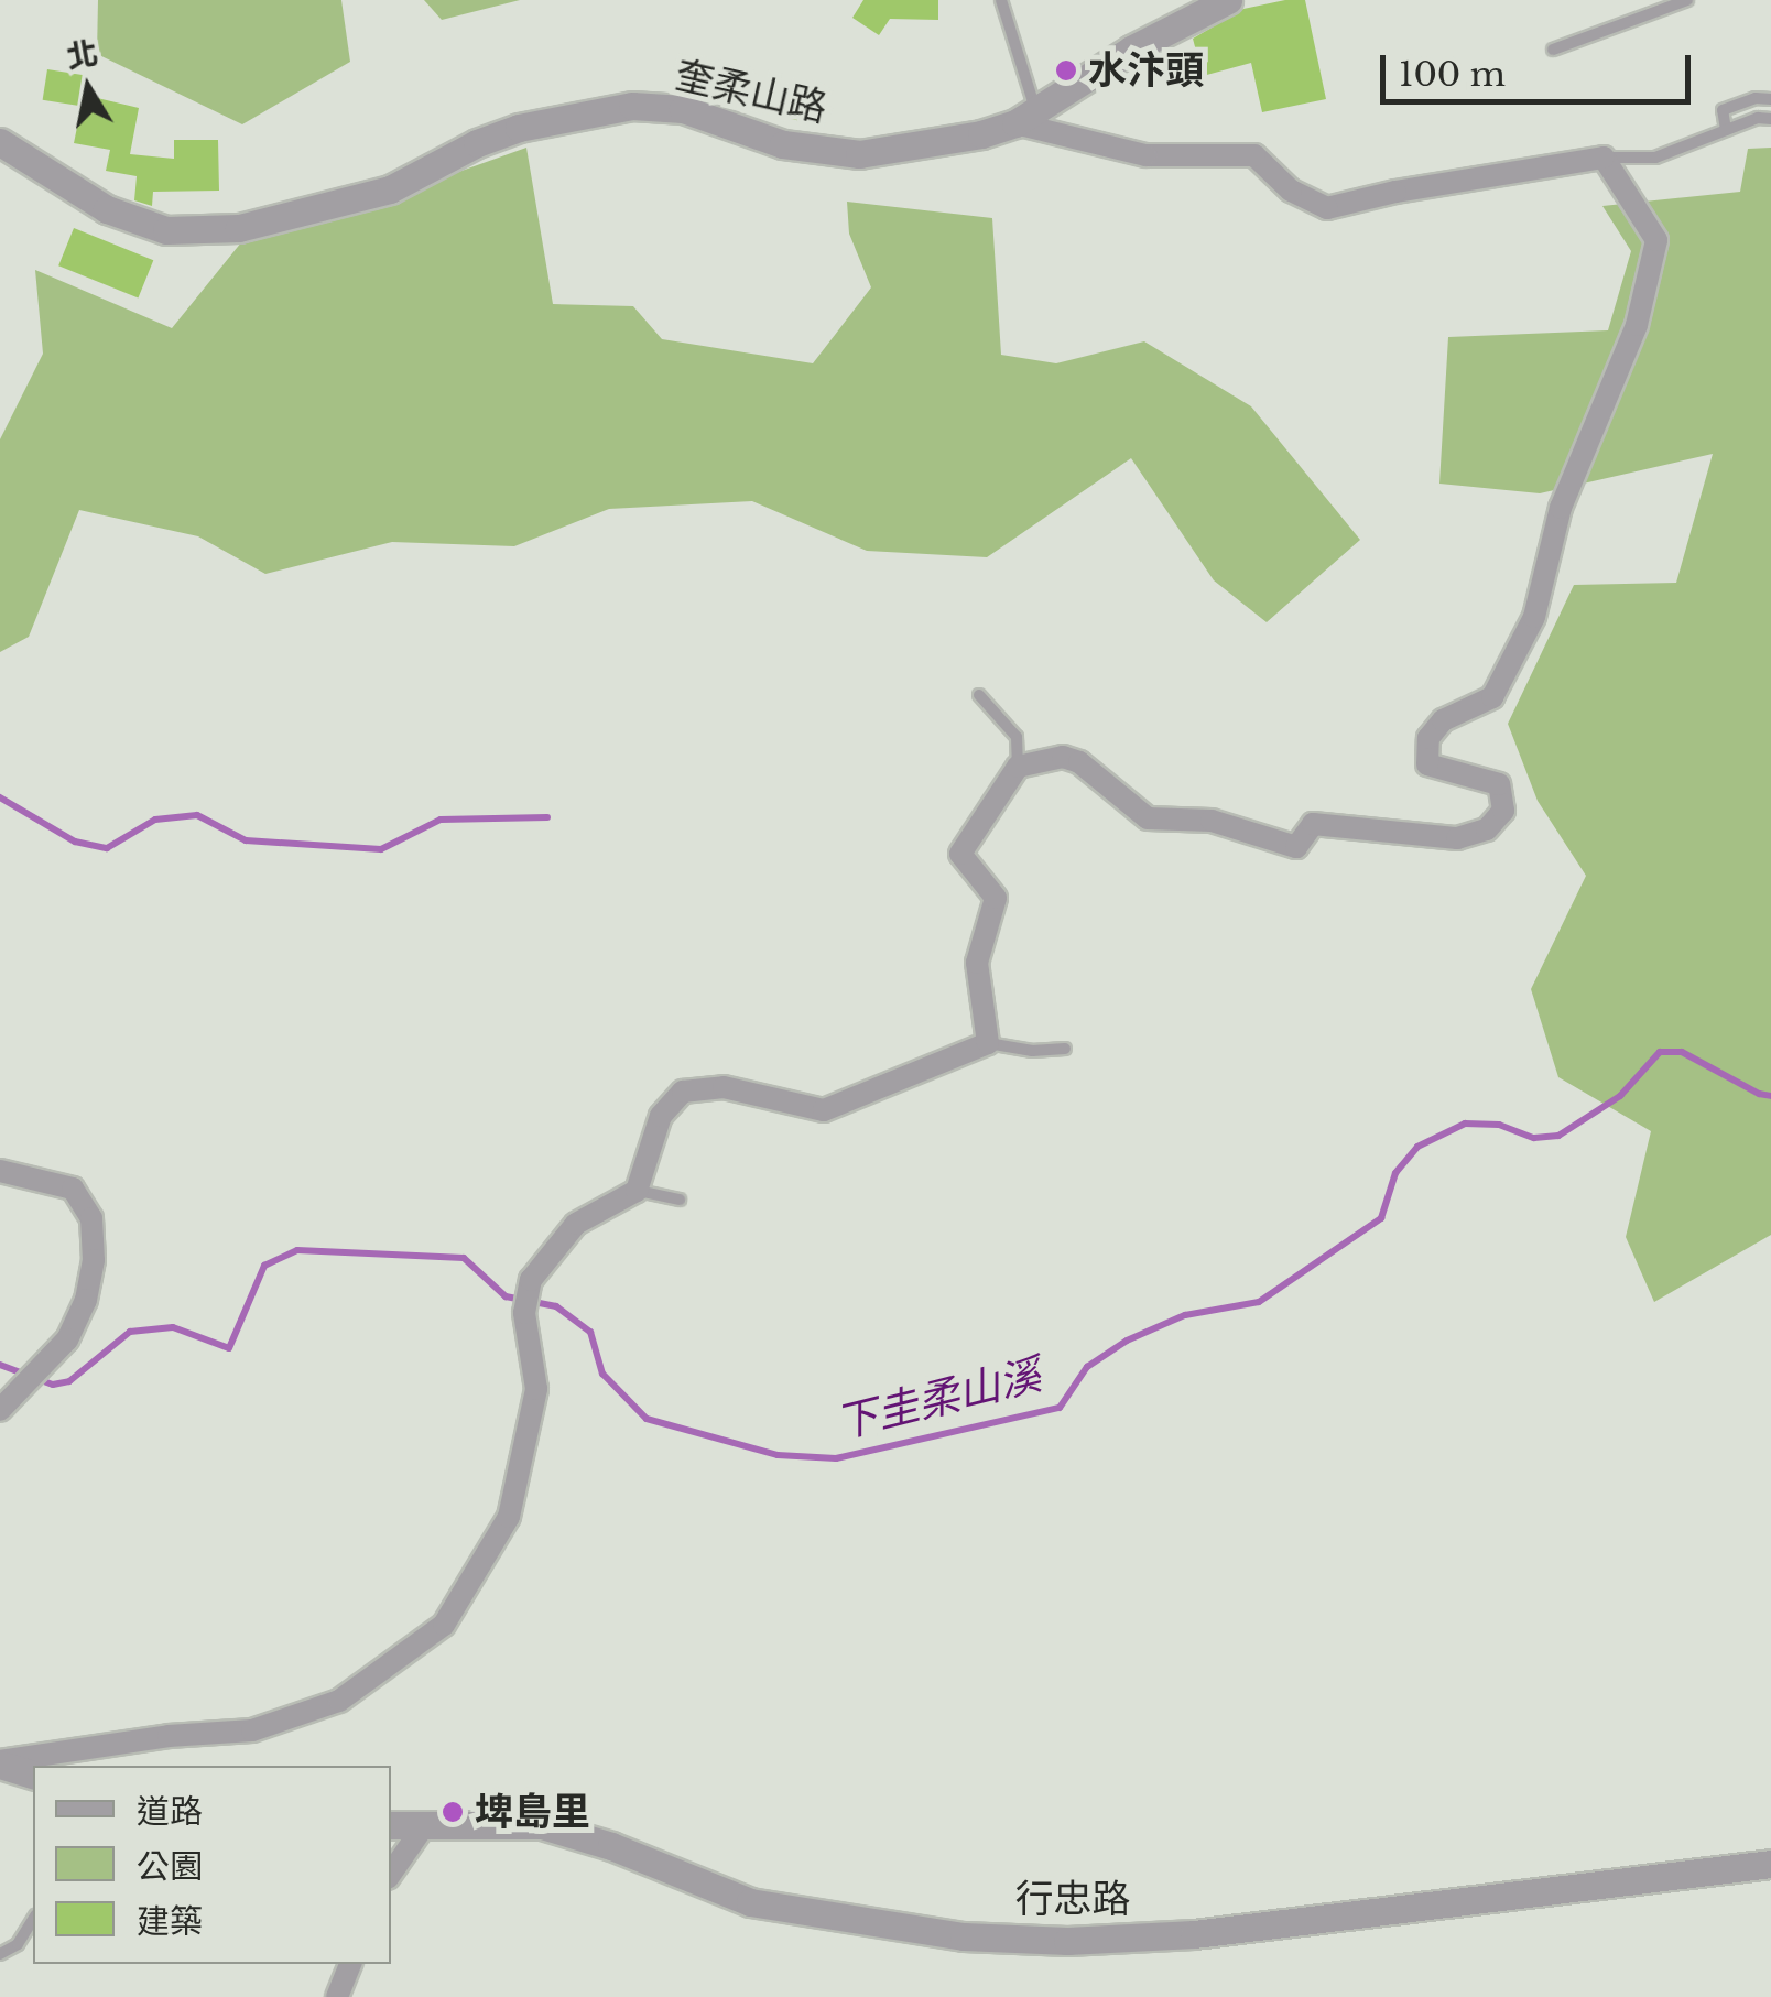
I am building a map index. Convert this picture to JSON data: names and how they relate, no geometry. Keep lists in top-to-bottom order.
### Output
{
  "streets": {
    "street": ["奎柔山路", "行忠路"]
  },
  "water": ["下圭柔山溪"],
  "places": ["水汴頭", "埤島里"],
  "legend": ["道路", "公園", "建築"],
  "scale_bar": "100 m",
  "north": "top"
}
